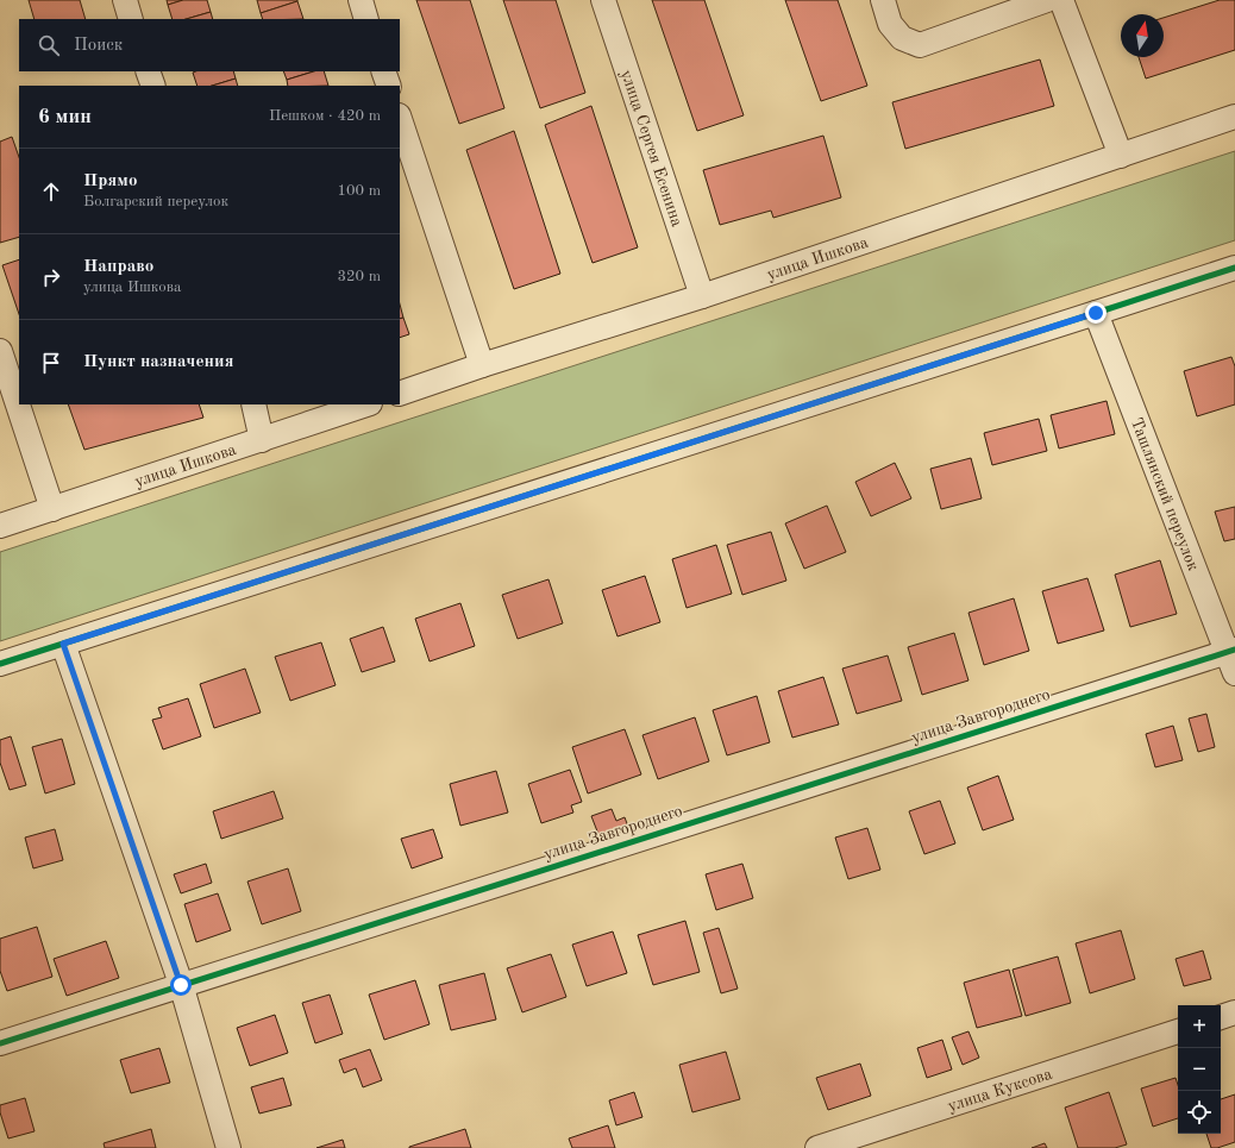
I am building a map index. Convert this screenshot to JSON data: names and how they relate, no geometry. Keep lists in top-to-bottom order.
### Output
{
  "streets": {
    "street": [
      "улица Сергея Есенина",
      "улица Ишкова",
      "Ташлянский переулок",
      "улица Завгороднего",
      "улица Куксова"
    ]
  },
  "crossings": [
    ["улица Сергея Есенина", "улица Ишкова"],
    ["Ташлянский переулок", "улица Завгороднего"]
  ],
  "north": "top",
  "page": {
    "search": "Поиск",
    "heading": ["6 мин", "Пешком · 420 m"],
    "list": [
      ["Прямо", "Болгарский переулок", "100 m"],
      ["Направо", "улица Ишкова", "320 m"],
      "Пункт назначения"
    ],
    "map_buttons": ["+", "−"]
  }
}
